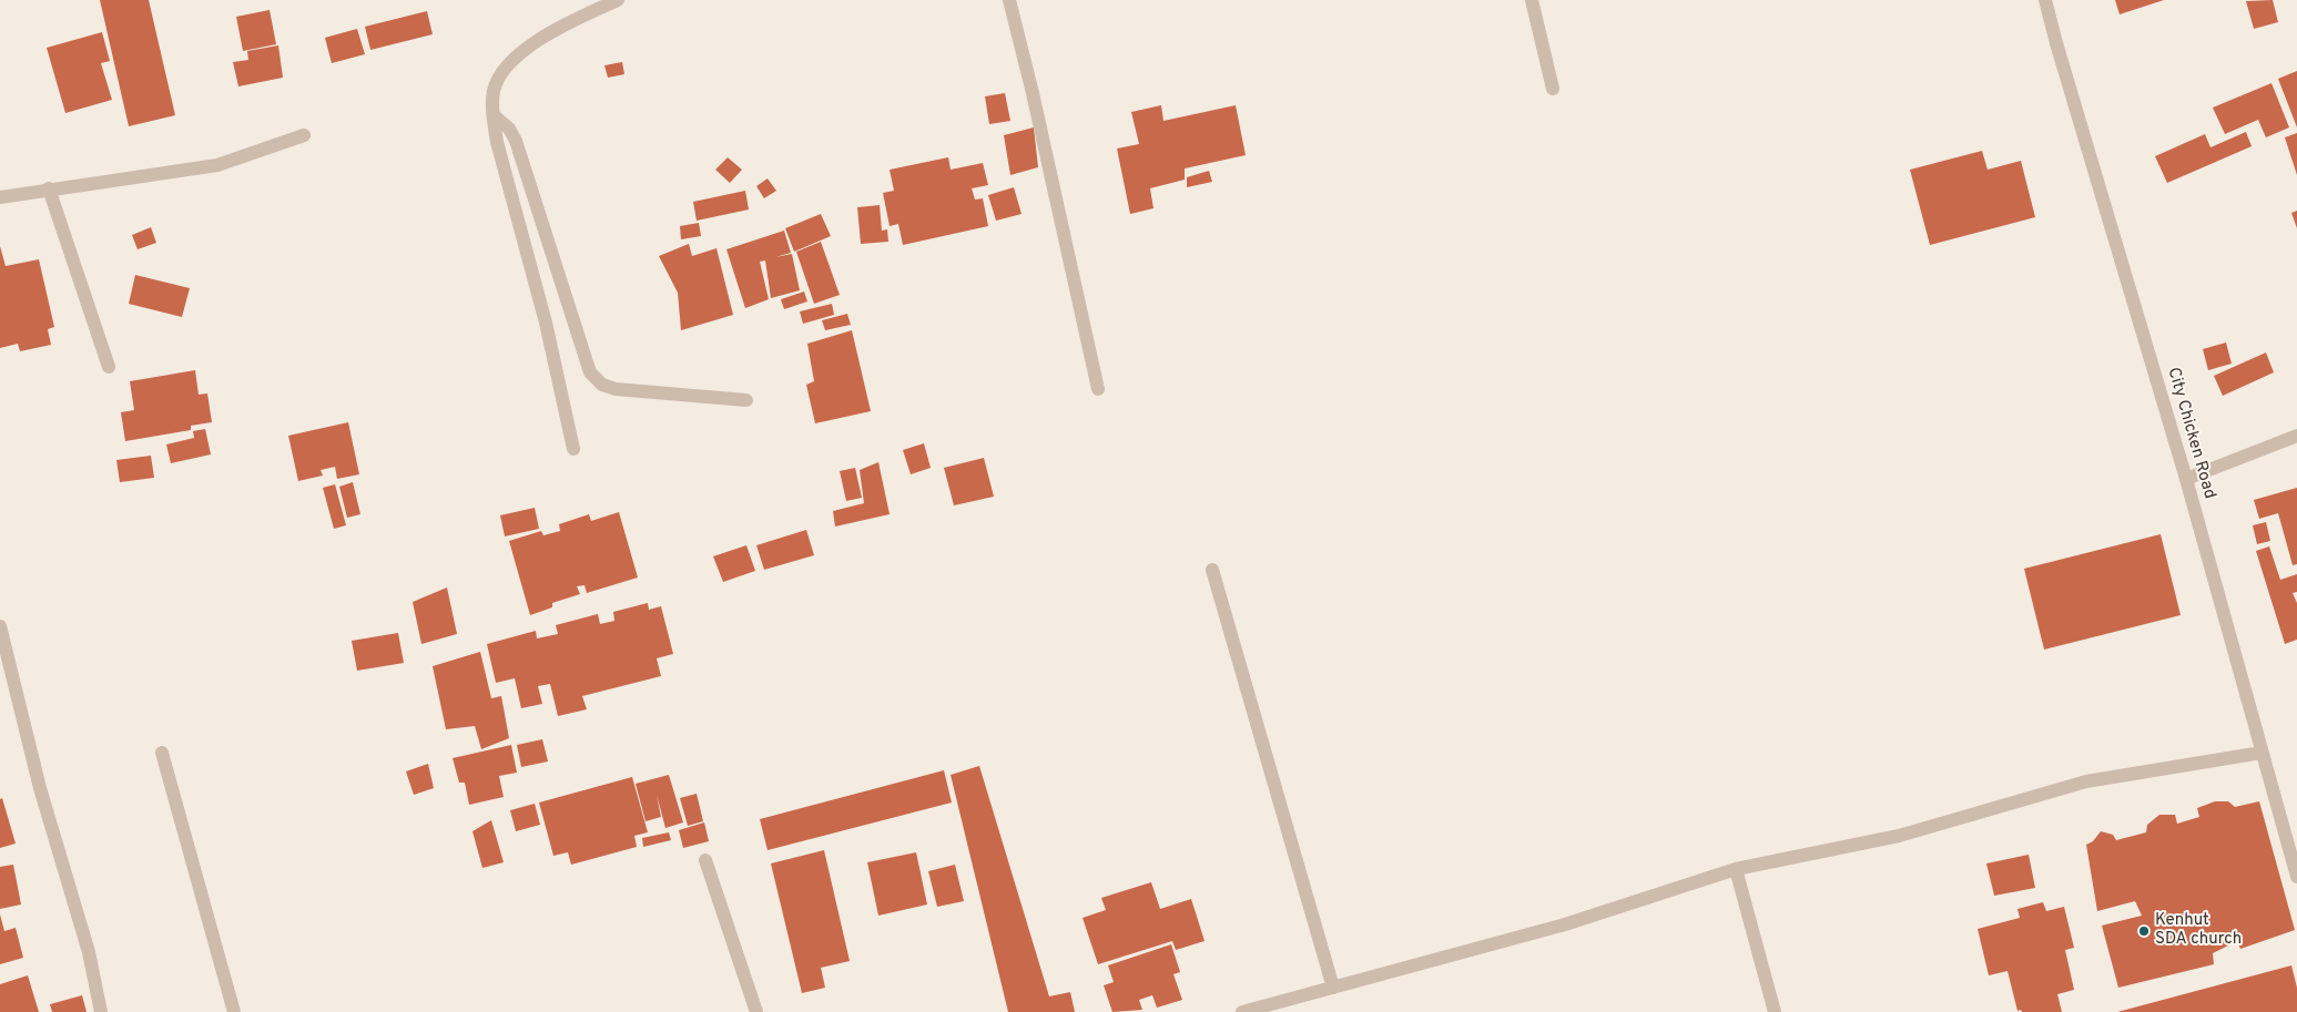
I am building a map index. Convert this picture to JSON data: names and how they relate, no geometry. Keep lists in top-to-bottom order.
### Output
{
  "streets": {
    "street": ["City Chicken Road"]
  },
  "places": ["Kenhut SDA church"]
}
